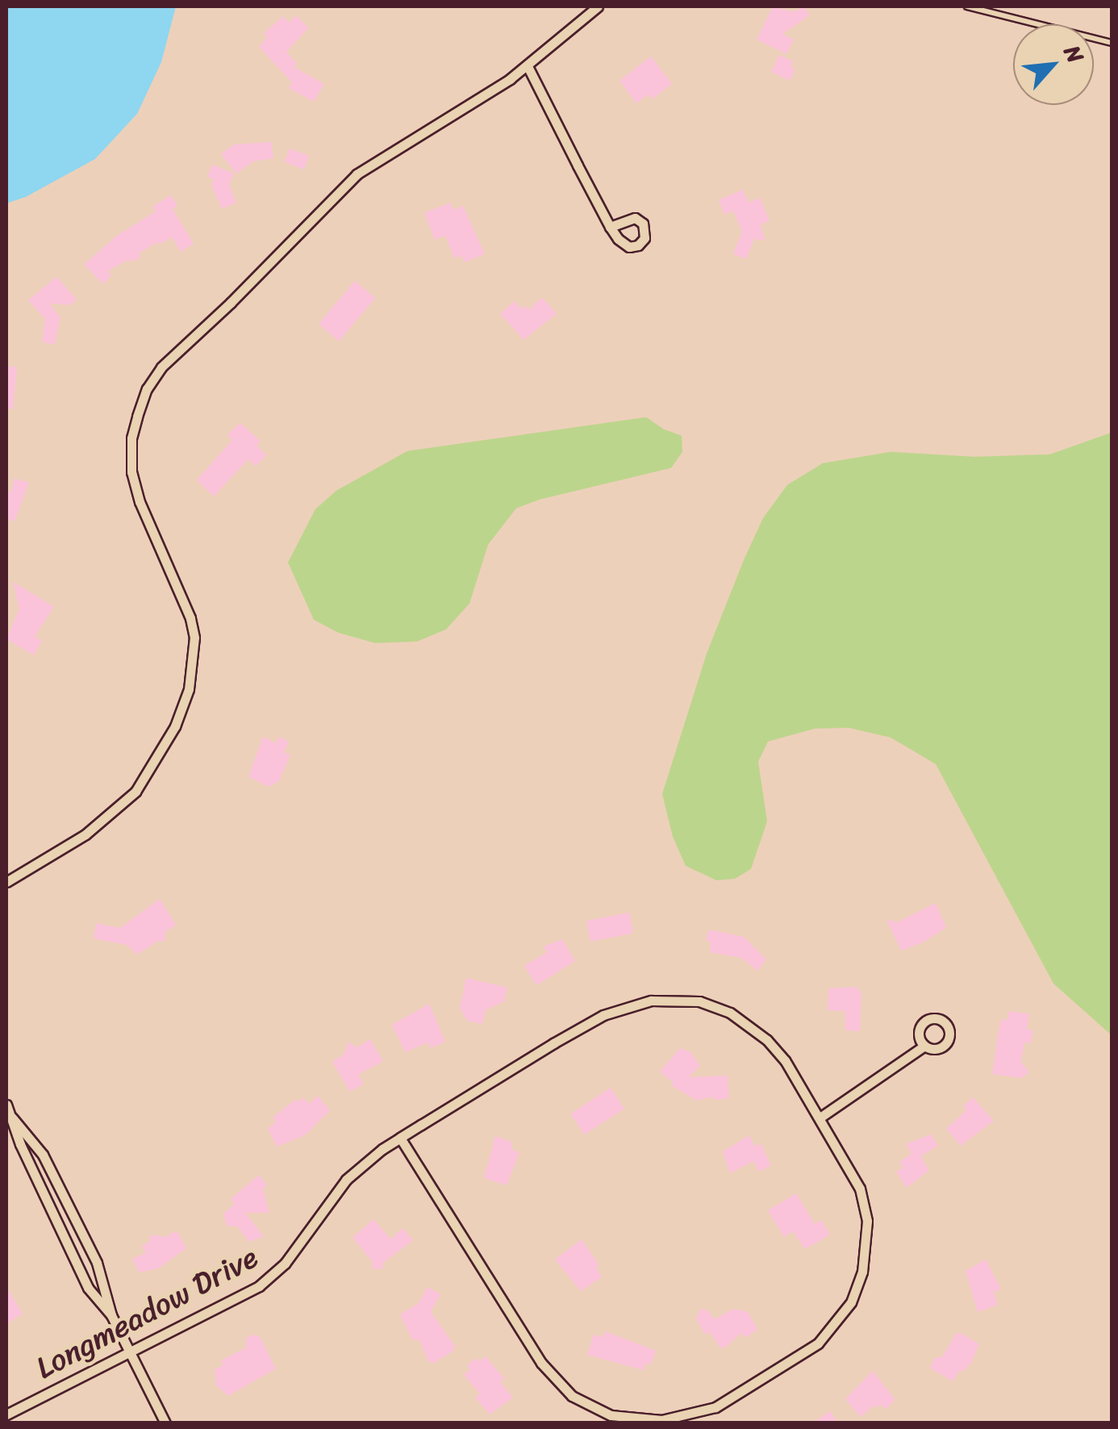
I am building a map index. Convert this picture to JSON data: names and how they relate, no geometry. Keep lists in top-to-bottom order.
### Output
{
  "streets": {
    "street": ["Longmeadow Drive"]
  },
  "north": "top right"
}
